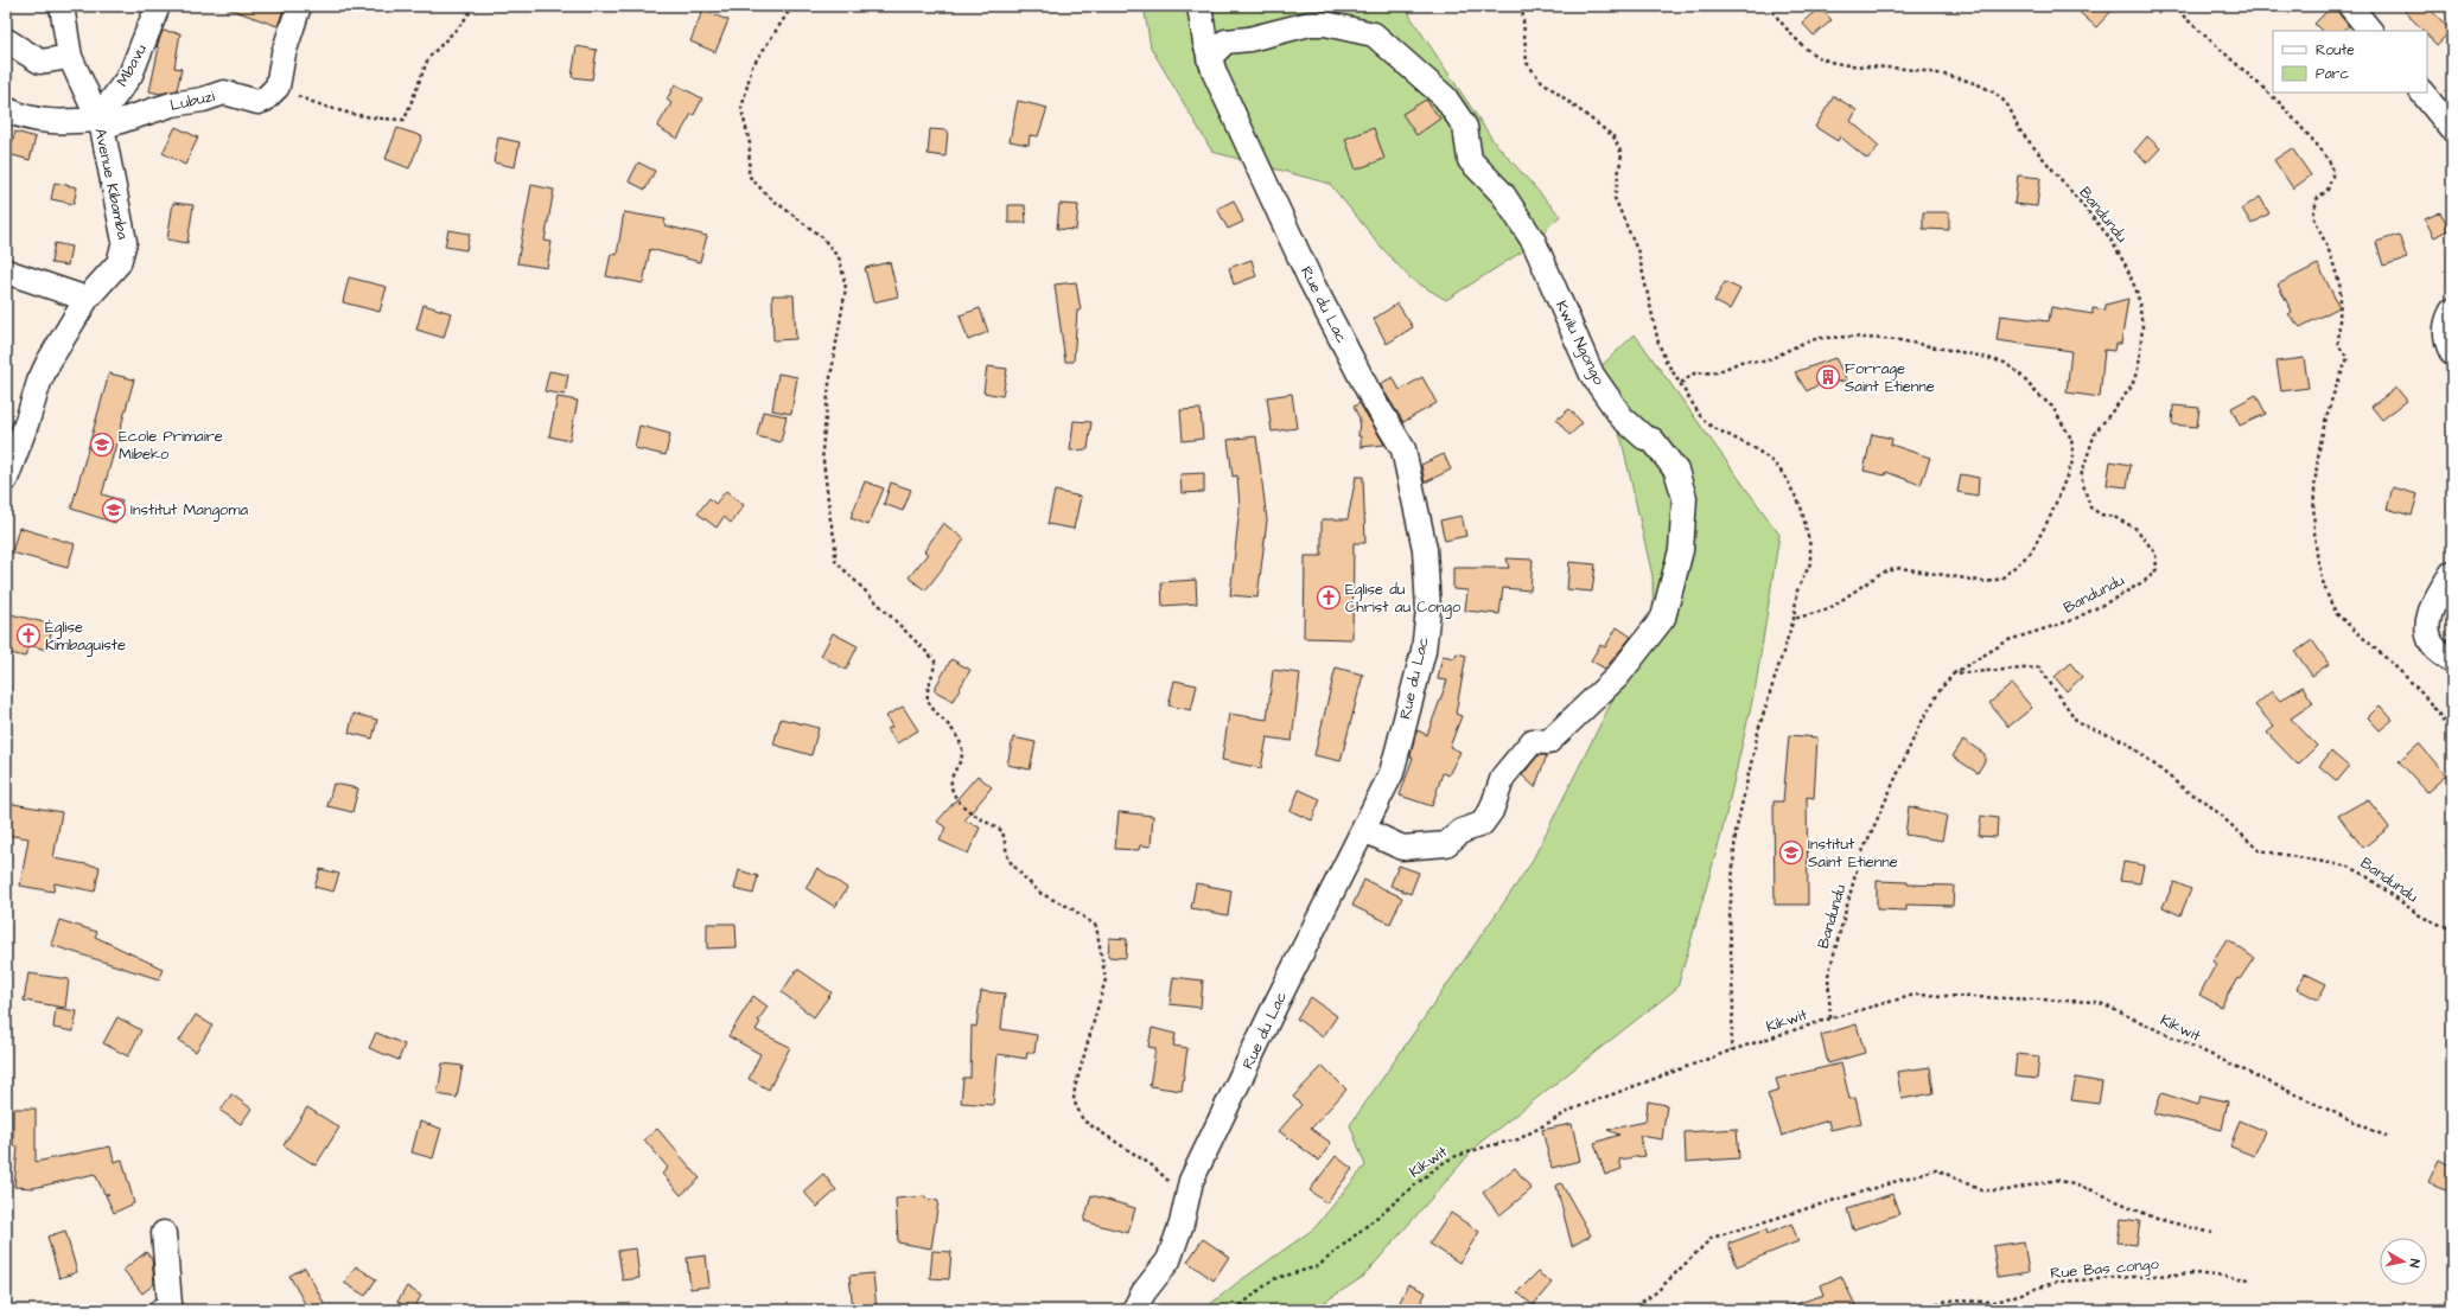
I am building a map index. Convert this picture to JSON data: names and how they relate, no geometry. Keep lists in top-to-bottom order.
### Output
{
  "streets": {
    "street": [
      "Mbavu",
      "Lubuzi",
      "Avenue Kibamba",
      "Rue du Lac",
      "Kwilu Ngongo"
    ],
    "path": ["Bandundu", "Kikwit", "Rue Bas congo"]
  },
  "crossings": [
    ["Mbavu", "Lubuzi"],
    ["Mbavu", "Avenue Kibamba"],
    ["Lubuzi", "Avenue Kibamba"],
    ["Bandundu", "Kikwit"],
    ["Rue du Lac", "Kwilu Ngongo"]
  ],
  "places": {
    "building": ["Forrage Saint Etienne"],
    "school or university": ["Ecole Primaire Mibeko", "Institut Mangoma", "Institut Saint Etienne"],
    "church": ["Eglise du Christ au Congo", "Église Kimbaguiste"]
  },
  "legend": ["Route", "Parc"],
  "north": "right"
}
